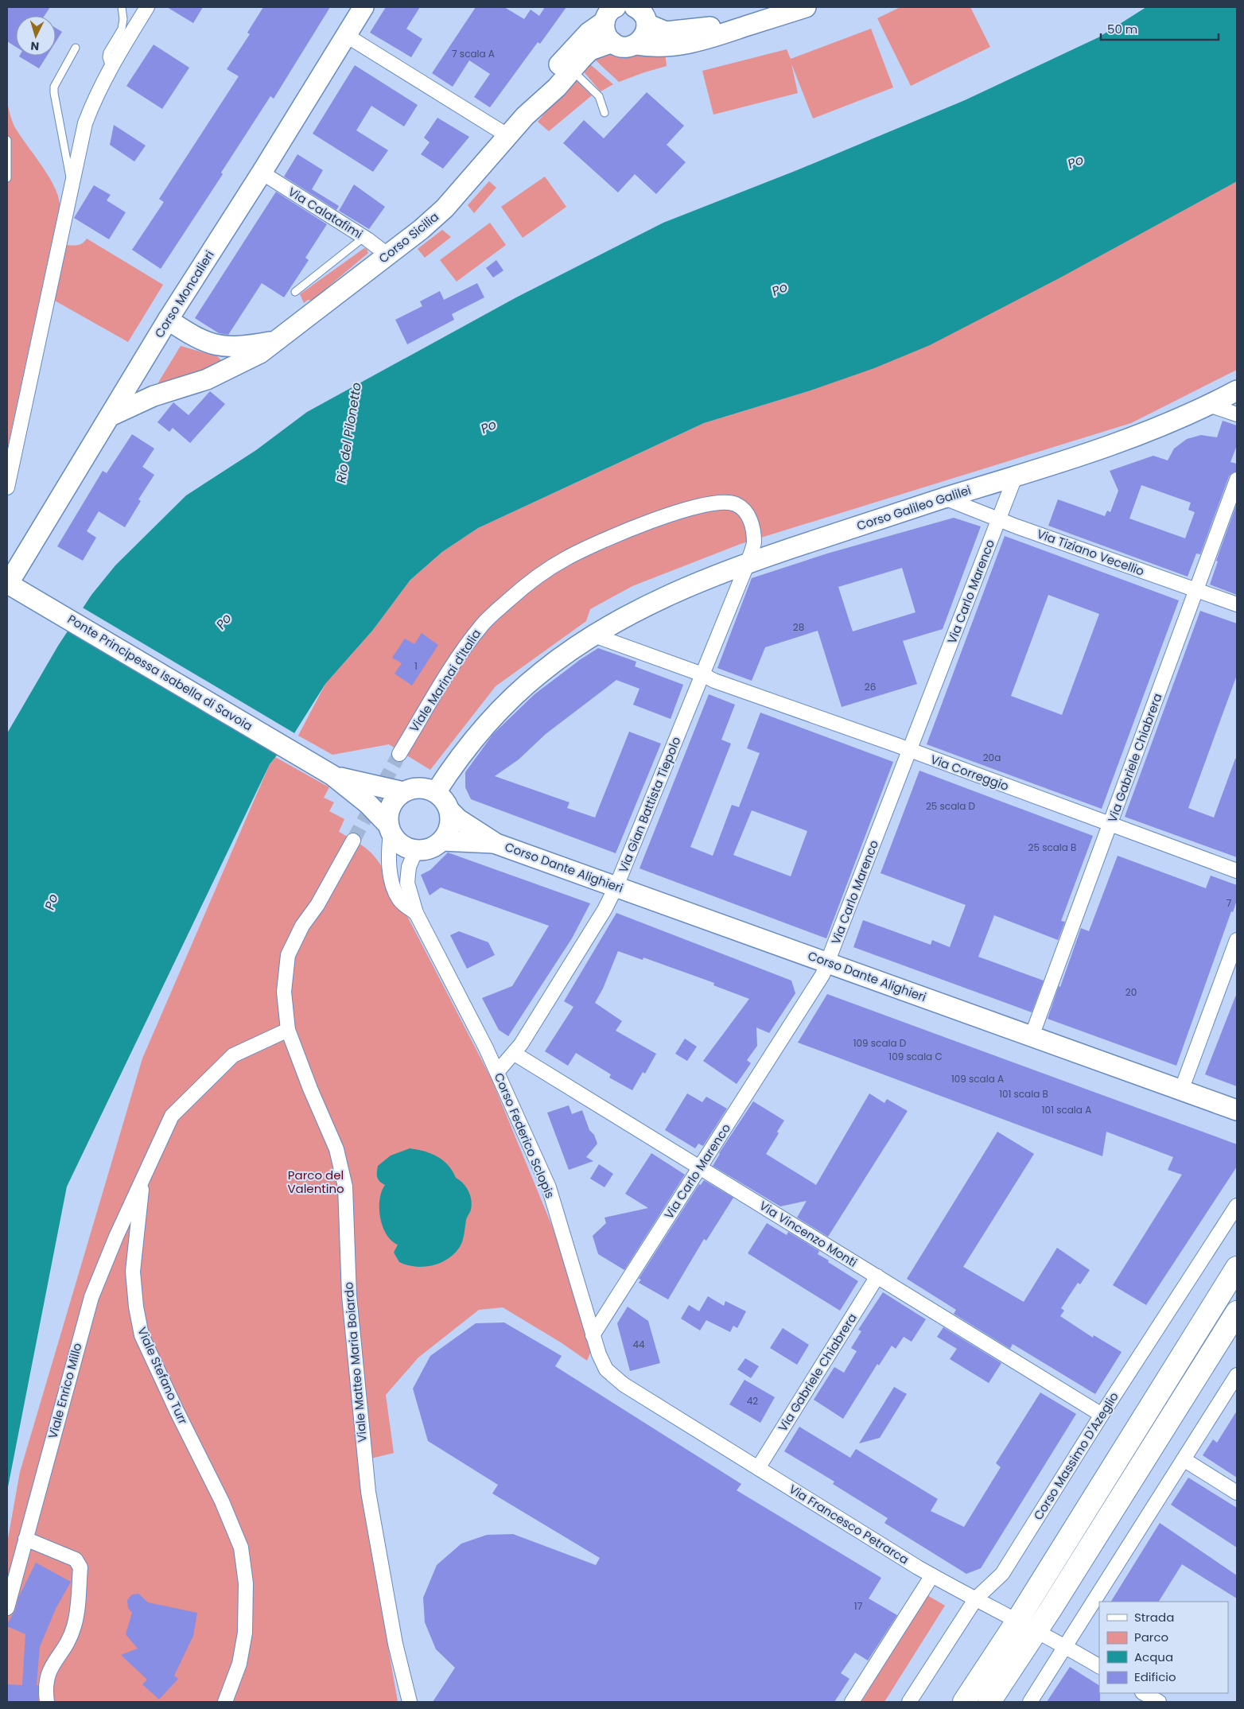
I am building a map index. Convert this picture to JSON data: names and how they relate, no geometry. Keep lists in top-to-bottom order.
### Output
{
  "streets": {
    "street": [
      "Via Calatafimi",
      "Corso Sicilia",
      "Corso Moncalieri",
      "Corso Galileo Galilei",
      "Via Tiziano Vecellio",
      "Via Carlo Marenco",
      "Ponte Principessa Isabella di Savoia",
      "Viale Marinai d'Italia",
      "Via Gabriele Chiabrera",
      "Via Correggio",
      "Via Gian Battista Tiepolo",
      "Corso Dante Alighieri",
      "Corso Federico Sclopis",
      "Via Vincenzo Monti",
      "Viale Matteo Maria Boiardo",
      "Viale Stefano Turr",
      "Viale Enrico Millo",
      "Corso Massimo D'Azeglio",
      "Via Francesco Petrarca"
    ]
  },
  "crossings": [
    ["Via Calatafimi", "Corso Sicilia"],
    ["Via Calatafimi", "Corso Moncalieri"],
    ["Corso Sicilia", "Corso Moncalieri"],
    ["Corso Moncalieri", "Ponte Principessa Isabella di Savoia"],
    ["Corso Galileo Galilei", "Via Tiziano Vecellio"],
    ["Corso Galileo Galilei", "Via Carlo Marenco"],
    ["Corso Galileo Galilei", "Viale Marinai d'Italia"],
    ["Corso Galileo Galilei", "Via Gian Battista Tiepolo"],
    ["Corso Galileo Galilei", "Corso Dante Alighieri"],
    ["Corso Galileo Galilei", "Corso Federico Sclopis"],
    ["Via Tiziano Vecellio", "Via Carlo Marenco"],
    ["Via Tiziano Vecellio", "Via Gabriele Chiabrera"],
    ["Via Carlo Marenco", "Via Correggio"],
    ["Via Carlo Marenco", "Corso Dante Alighieri"],
    ["Via Carlo Marenco", "Corso Federico Sclopis"],
    ["Via Carlo Marenco", "Via Vincenzo Monti"],
    ["Viale Marinai d'Italia", "Via Gian Battista Tiepolo"],
    ["Via Gabriele Chiabrera", "Via Correggio"],
    ["Via Gabriele Chiabrera", "Corso Dante Alighieri"],
    ["Via Gabriele Chiabrera", "Via Vincenzo Monti"],
    ["Via Gabriele Chiabrera", "Via Francesco Petrarca"],
    ["Via Correggio", "Via Gian Battista Tiepolo"],
    ["Via Gian Battista Tiepolo", "Corso Dante Alighieri"],
    ["Via Gian Battista Tiepolo", "Corso Federico Sclopis"],
    ["Via Gian Battista Tiepolo", "Via Vincenzo Monti"],
    ["Corso Dante Alighieri", "Corso Federico Sclopis"],
    ["Corso Federico Sclopis", "Via Francesco Petrarca"],
    ["Via Vincenzo Monti", "Corso Massimo D'Azeglio"],
    ["Viale Matteo Maria Boiardo", "Viale Stefano Turr"],
    ["Viale Stefano Turr", "Viale Enrico Millo"],
    ["Corso Massimo D'Azeglio", "Via Francesco Petrarca"]
  ],
  "water": ["Po", "Rio del Pilonetto"],
  "parks": ["Parco del Valentino"],
  "house_numbers": [
    "7 scala A",
    "28",
    "1",
    "26",
    "20a",
    "25 scala D",
    "25 scala B",
    "7",
    "20",
    "109 scala D",
    "109 scala C",
    "109 scala A",
    "101 scala B",
    "101 scala A",
    "44",
    "42",
    "17"
  ],
  "legend": [
    "Strada",
    "Parco",
    "Acqua",
    "Edificio"
  ],
  "scale_bar": "50 m",
  "north": "bottom"
}
